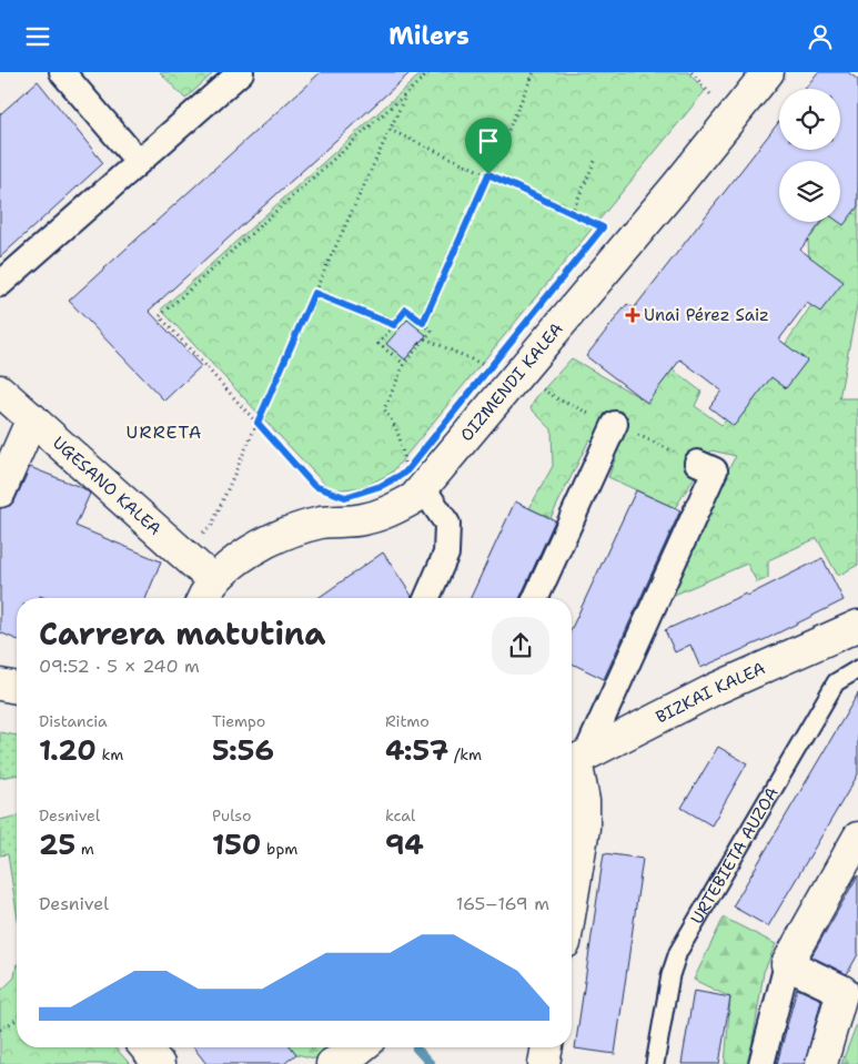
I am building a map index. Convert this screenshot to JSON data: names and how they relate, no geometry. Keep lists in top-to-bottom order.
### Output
{
  "streets": {
    "street": ["OIZMENDI KALEA", "UGESANO KALEA", "BIZKAI KALEA"],
    "lane": ["URTEBIETA AUZOA"]
  },
  "crossings": [
    ["OIZMENDI KALEA", "UGESANO KALEA"]
  ],
  "districts": ["URRETA"],
  "places": {
    "health": ["Unai Pérez Saiz"]
  },
  "page": {
    "header": "Milers",
    "heading": ["Carrera matutina", "09:52 · 5 × 240 m"],
    "stats": [
      ["Distancia", "1.20 km"],
      ["Tiempo", "5:56"],
      ["Ritmo", "4:57 /km"],
      ["Desnivel", "25 m"],
      ["Pulso", "150 bpm"],
      ["kcal", "94"]
    ],
    "chart": ["Desnivel", "165–169 m"]
  }
}
